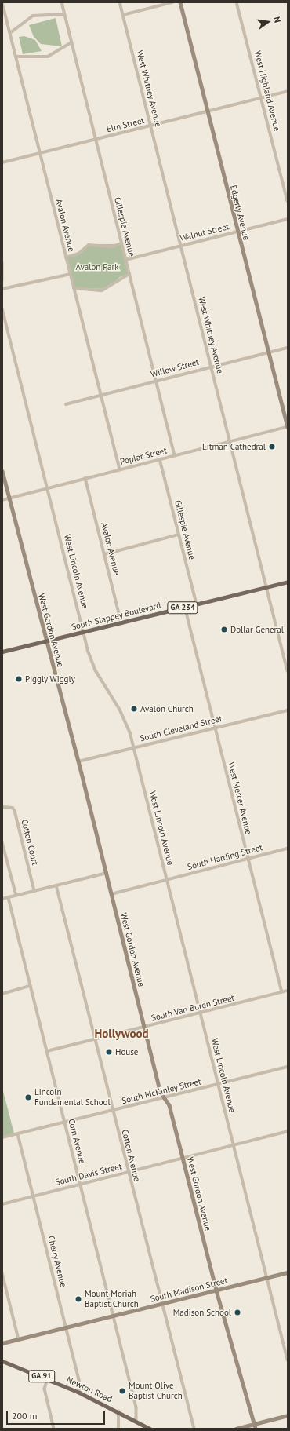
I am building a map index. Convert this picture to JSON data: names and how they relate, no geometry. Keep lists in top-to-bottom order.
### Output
{
  "streets": {
    "main road": [
      "GA 234",
      "South Slappey Boulevard",
      "GA 91",
      "Newton Road"
    ],
    "street": [
      "West Whitney Avenue",
      "West Highland Avenue",
      "Elm Street",
      "Edgerly Avenue",
      "Avalon Avenue",
      "Gillespie Avenue",
      "Walnut Street",
      "Willow Street",
      "Poplar Street",
      "West Lincoln Avenue",
      "West Gordon Avenue",
      "South Cleveland Street",
      "West Mercer Avenue",
      "Cotton Court",
      "South Harding Street",
      "South Van Buren Street",
      "South McKinley Street",
      "Corn Avenue",
      "Cotton Avenue",
      "South Davis Street",
      "Cherry Avenue",
      "South Madison Street"
    ]
  },
  "crossings": [
    ["West Whitney Avenue", "Elm Street"],
    ["West Whitney Avenue", "Walnut Street"],
    ["West Whitney Avenue", "Willow Street"],
    ["West Whitney Avenue", "Poplar Street"],
    ["West Whitney Avenue", "South Slappey Boulevard"],
    ["West Highland Avenue", "Elm Street"],
    ["Elm Street", "Edgerly Avenue"],
    ["Elm Street", "Avalon Avenue"],
    ["Elm Street", "Gillespie Avenue"],
    ["Edgerly Avenue", "Walnut Street"],
    ["Edgerly Avenue", "Willow Street"],
    ["Edgerly Avenue", "Poplar Street"],
    ["Avalon Avenue", "Willow Street"],
    ["Avalon Avenue", "Poplar Street"],
    ["Avalon Avenue", "South Slappey Boulevard"],
    ["Gillespie Avenue", "Walnut Street"],
    ["Gillespie Avenue", "Willow Street"],
    ["Gillespie Avenue", "Poplar Street"],
    ["Gillespie Avenue", "South Slappey Boulevard"],
    ["Poplar Street", "West Lincoln Avenue"],
    ["Poplar Street", "West Gordon Avenue"],
    ["West Lincoln Avenue", "South Slappey Boulevard"],
    ["West Lincoln Avenue", "South Cleveland Street"],
    ["West Lincoln Avenue", "South Harding Street"],
    ["West Lincoln Avenue", "South Van Buren Street"],
    ["West Lincoln Avenue", "South McKinley Street"],
    ["West Lincoln Avenue", "South Davis Street"],
    ["West Lincoln Avenue", "South Madison Street"],
    ["South Slappey Boulevard", "West Gordon Avenue"],
    ["South Slappey Boulevard", "West Mercer Avenue"],
    ["West Gordon Avenue", "South Cleveland Street"],
    ["West Gordon Avenue", "South Harding Street"],
    ["West Gordon Avenue", "South Van Buren Street"],
    ["West Gordon Avenue", "South McKinley Street"],
    ["West Gordon Avenue", "South Davis Street"],
    ["West Gordon Avenue", "South Madison Street"],
    ["South Cleveland Street", "West Mercer Avenue"],
    ["West Mercer Avenue", "South Harding Street"],
    ["West Mercer Avenue", "South Van Buren Street"],
    ["South Van Buren Street", "Corn Avenue"],
    ["South Van Buren Street", "Cotton Avenue"],
    ["South McKinley Street", "Corn Avenue"],
    ["South McKinley Street", "Cotton Avenue"],
    ["South McKinley Street", "Cherry Avenue"],
    ["Corn Avenue", "South Davis Street"],
    ["Corn Avenue", "South Madison Street"],
    ["Corn Avenue", "Newton Road"],
    ["Cotton Avenue", "South Davis Street"],
    ["Cotton Avenue", "South Madison Street"],
    ["South Davis Street", "Cherry Avenue"],
    ["Cherry Avenue", "South Madison Street"],
    ["Cherry Avenue", "Newton Road"]
  ],
  "districts": ["Hollywood"],
  "parks": ["Avalon Park"],
  "places": [
    "Litman Cathedral",
    "Dollar General",
    "Piggly Wiggly",
    "Avalon Church",
    "House",
    "Lincoln Fundamental School",
    "Mount Moriah Baptist Church",
    "Madison School",
    "Mount Olive Baptist Church"
  ],
  "scale_bar": "200 m",
  "north": "right"
}
